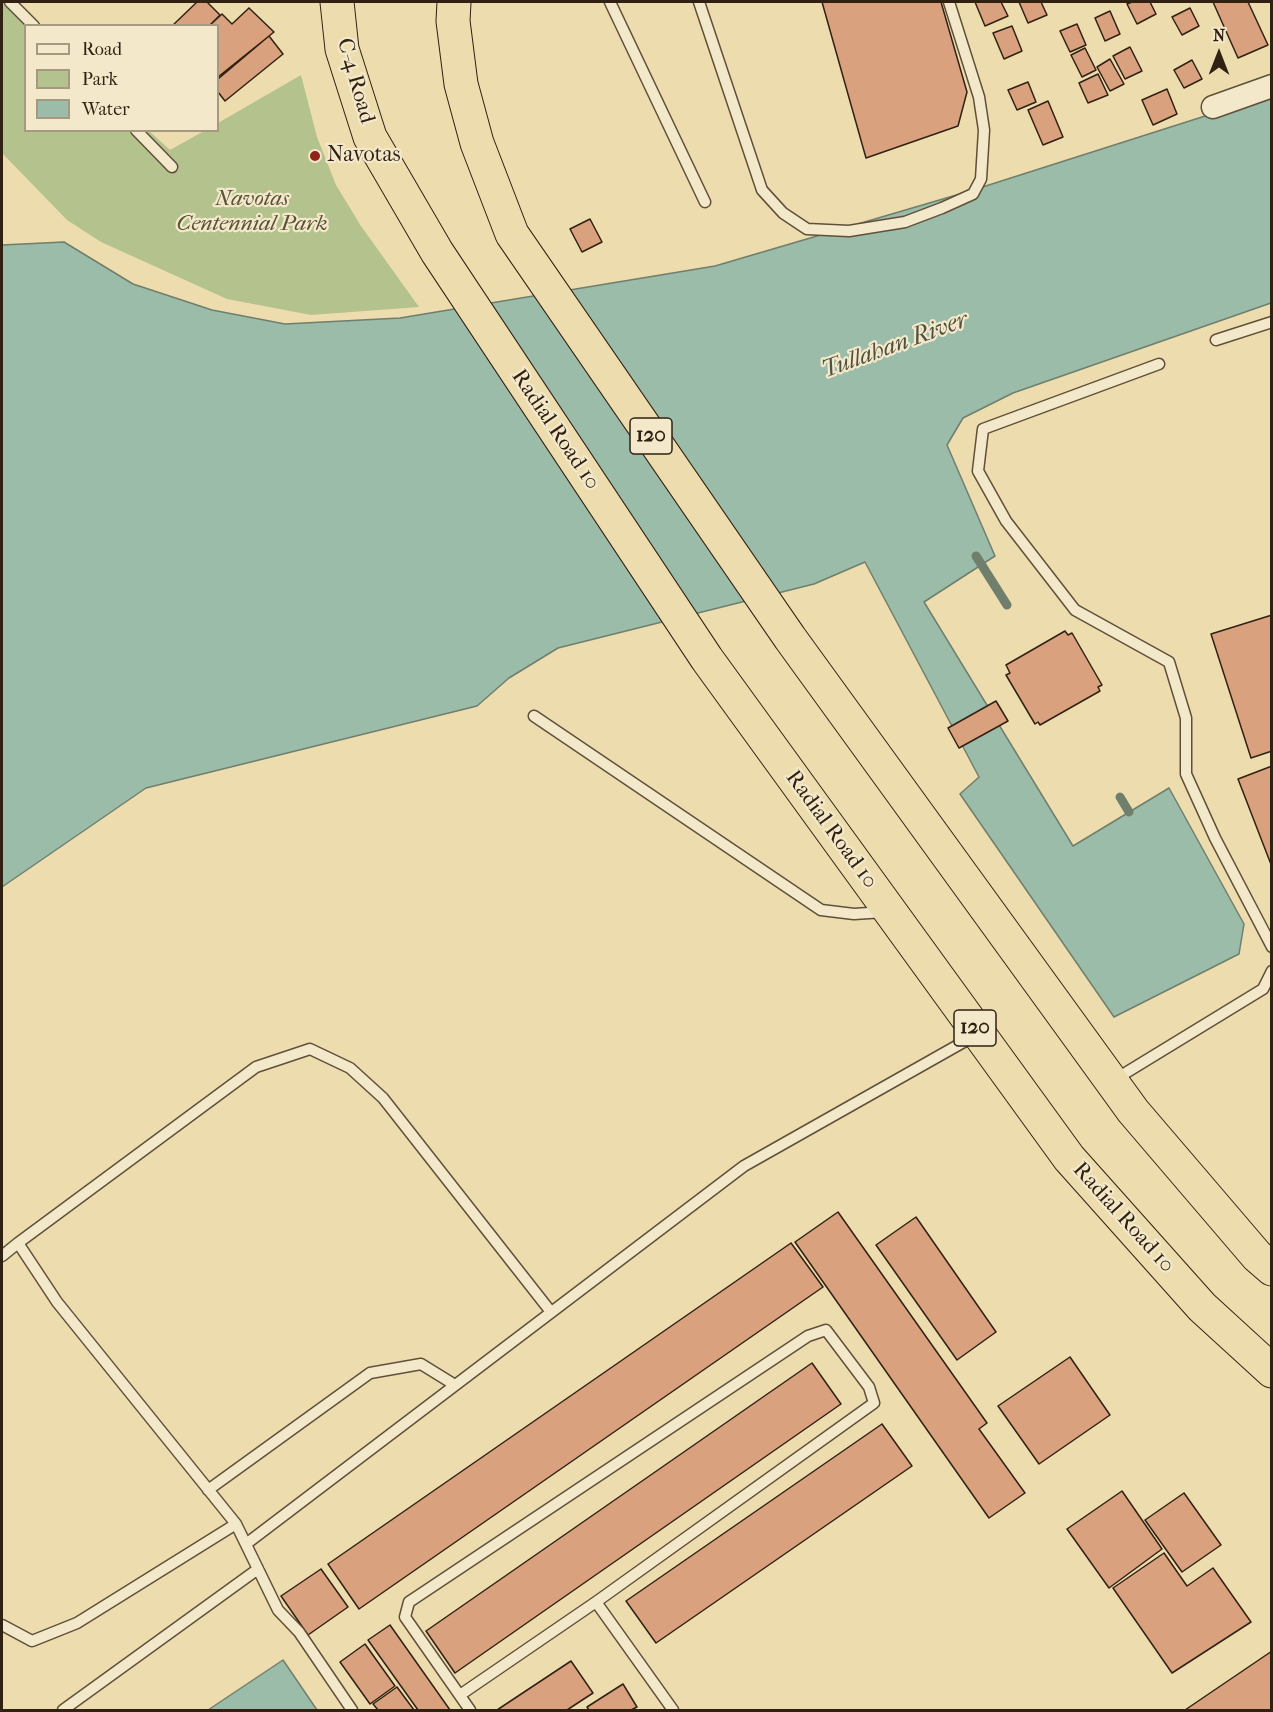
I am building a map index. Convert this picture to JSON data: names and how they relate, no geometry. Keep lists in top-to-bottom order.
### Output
{
  "streets": {
    "highway": ["C-4 Road", "Radial Road 10", "120"]
  },
  "crossings": [
    ["C-4 Road", "Radial Road 10"]
  ],
  "water": ["Tullahan River"],
  "parks": ["Navotas Centennial Park"],
  "places": ["Navotas"],
  "legend": ["Road", "Park", "Water"],
  "north": "top"
}
